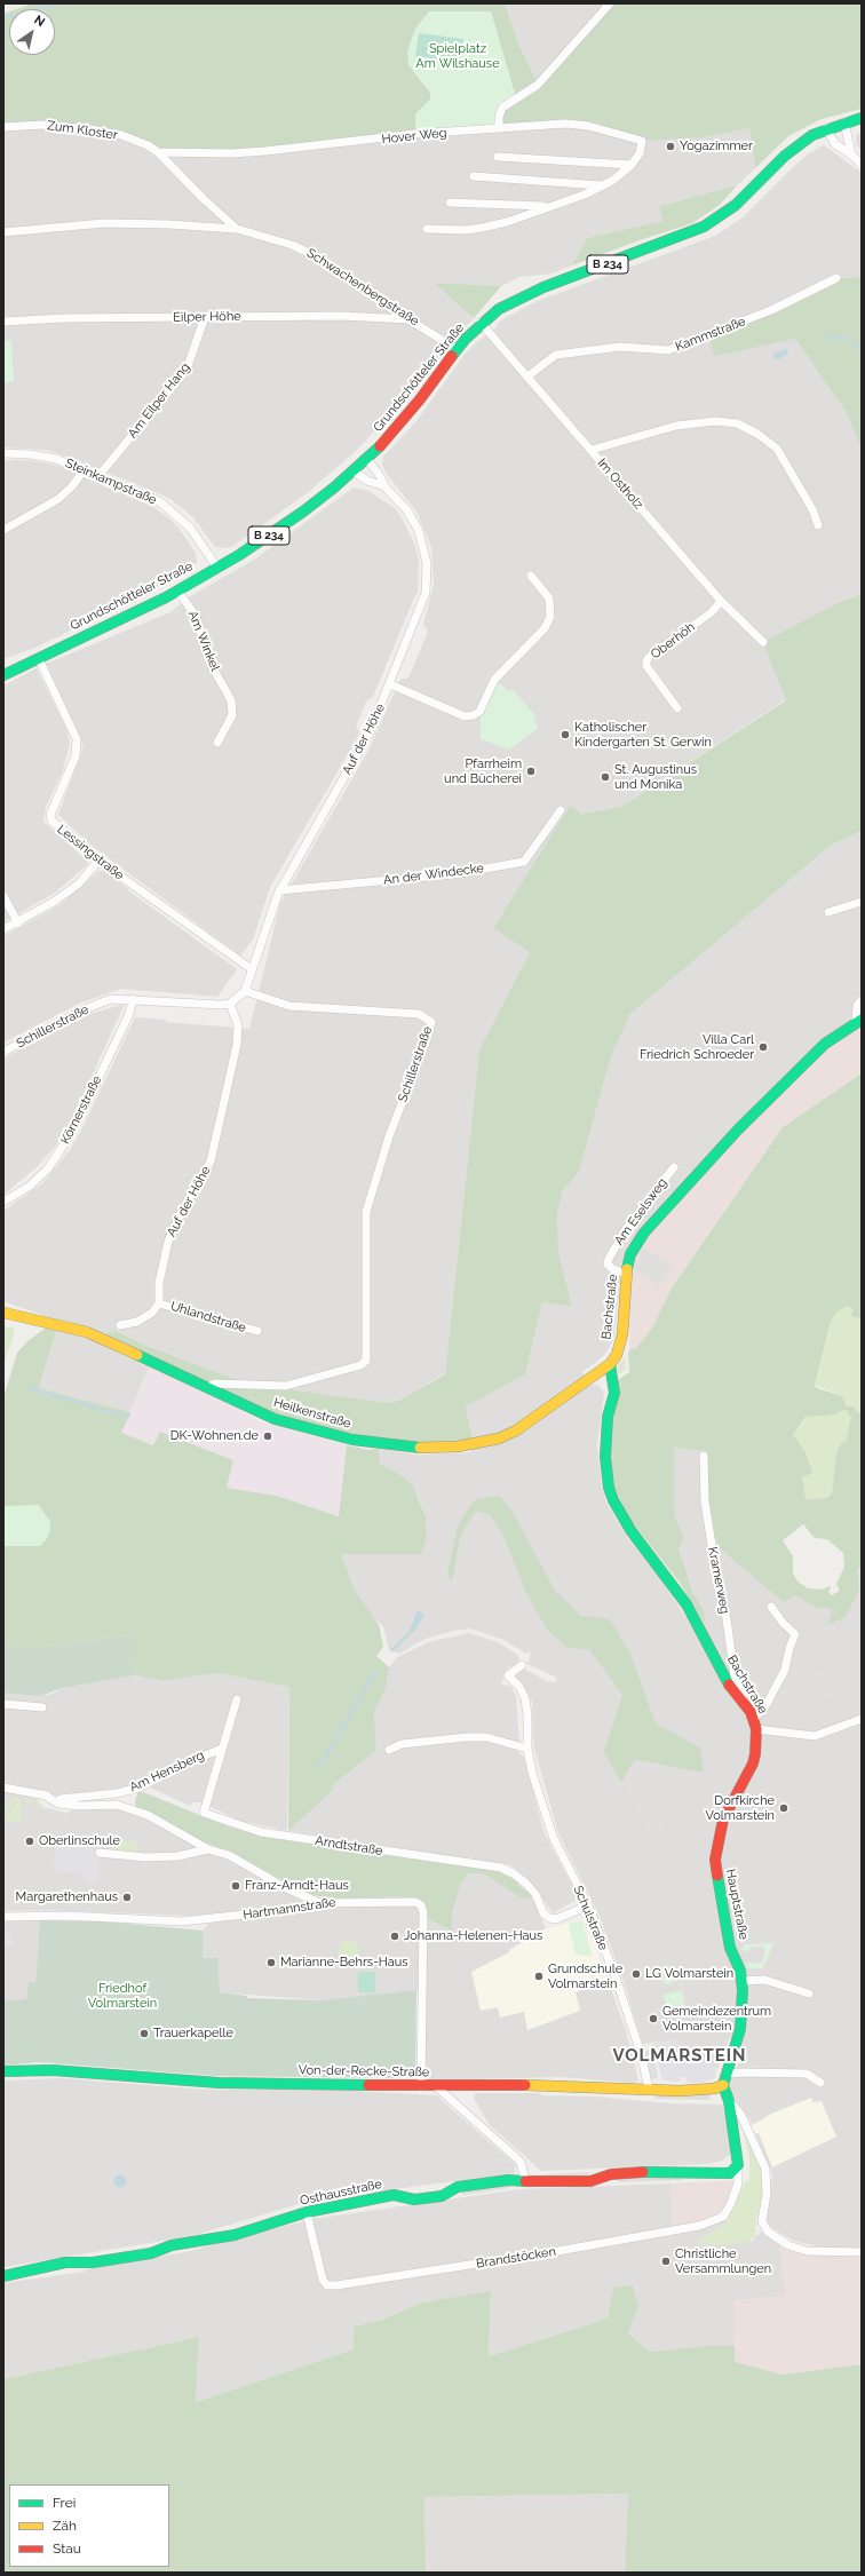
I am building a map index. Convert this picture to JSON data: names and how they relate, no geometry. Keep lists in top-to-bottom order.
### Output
{
  "streets": {
    "street": [
      "Zum Kloster",
      "Hover Weg",
      "B 234",
      "Schwachenbergstraße",
      "Eilper Höhe",
      "Kammstraße",
      "Grundschötteler Straße",
      "Am Eilper Hang",
      "Steinkampstraße",
      "Im Ostholz",
      "Am Winkel",
      "Oberhöh",
      "Auf der Höhe",
      "Lessingstraße",
      "An der Windecke",
      "Schillerstraße",
      "Körnerstraße",
      "Am Eselsweg",
      "Bachstraße",
      "Uhlandstraße",
      "Heilkenstraße",
      "Kramerweg",
      "Am Hensberg",
      "Arndtstraße",
      "Hauptstraße",
      "Hartmannstraße",
      "Schulstraße",
      "Von-der-Recke-Straße",
      "Osthausstraße",
      "Brandstöcken"
    ]
  },
  "crossings": [
    ["Zum Kloster", "Hover Weg"],
    ["Zum Kloster", "Schwachenbergstraße"],
    ["Hover Weg", "Schwachenbergstraße"],
    ["Schwachenbergstraße", "Eilper Höhe"],
    ["Schwachenbergstraße", "Grundschötteler Straße"],
    ["Eilper Höhe", "Am Eilper Hang"],
    ["Kammstraße", "Im Ostholz"],
    ["Grundschötteler Straße", "Steinkampstraße"],
    ["Grundschötteler Straße", "Im Ostholz"],
    ["Grundschötteler Straße", "Am Winkel"],
    ["Grundschötteler Straße", "Auf der Höhe"],
    ["Grundschötteler Straße", "Lessingstraße"],
    ["Am Eilper Hang", "Steinkampstraße"],
    ["Im Ostholz", "Oberhöh"],
    ["Auf der Höhe", "Lessingstraße"],
    ["Auf der Höhe", "An der Windecke"],
    ["Auf der Höhe", "Schillerstraße"],
    ["Auf der Höhe", "Uhlandstraße"],
    ["Schillerstraße", "Körnerstraße"],
    ["Schillerstraße", "Heilkenstraße"],
    ["Am Eselsweg", "Bachstraße"],
    ["Bachstraße", "Heilkenstraße"],
    ["Bachstraße", "Kramerweg"],
    ["Bachstraße", "Hauptstraße"],
    ["Am Hensberg", "Arndtstraße"],
    ["Arndtstraße", "Schulstraße"],
    ["Hauptstraße", "Von-der-Recke-Straße"],
    ["Hartmannstraße", "Von-der-Recke-Straße"],
    ["Schulstraße", "Von-der-Recke-Straße"],
    ["Osthausstraße", "Brandstöcken"]
  ],
  "districts": ["VOLMARSTEIN"],
  "parks": ["Spielplatz Am Wilshause", "Friedhof Volmarstein"],
  "places": [
    "Yogazimmer",
    "Katholischer Kindergarten St. Gerwin",
    "Pfarrheim und Bücherei",
    "St. Augustinus und Monika",
    "Villa Carl Friedrich Schroeder",
    "DK-Wohnen.de",
    "Dorfkirche Volmarstein",
    "Oberlinschule",
    "Franz-Arndt-Haus",
    "Margarethenhaus",
    "Johanna-Helenen-Haus",
    "Marianne-Behrs-Haus",
    "LG Volmarstein",
    "Grundschule Volmarstein",
    "Gemeindezentrum Volmarstein",
    "Trauerkapelle",
    "Christliche Versammlungen"
  ],
  "legend": ["Frei", "Zäh", "Stau"],
  "north": "top right"
}
